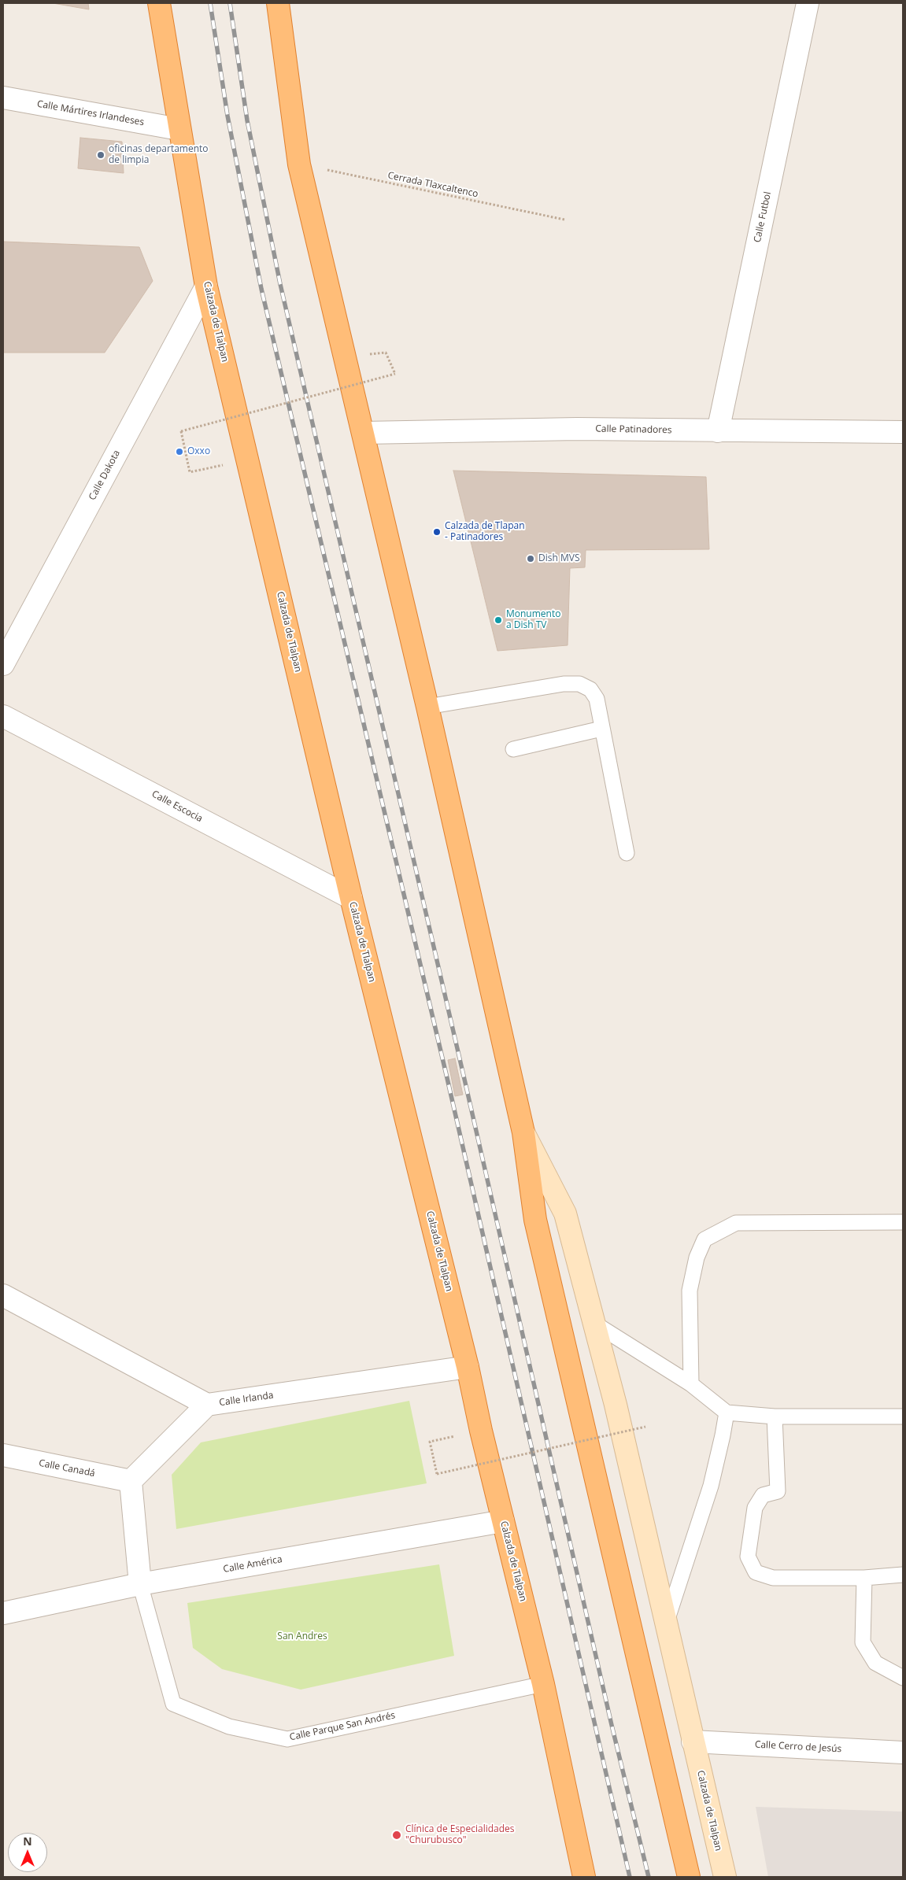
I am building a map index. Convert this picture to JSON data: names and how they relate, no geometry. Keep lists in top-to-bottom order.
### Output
{
  "streets": {
    "highway": ["Calzada de Tlalpan"],
    "street": [
      "Calle Mártires Irlandeses",
      "Calle Futbol",
      "Calle Patinadores",
      "Calle Dakota",
      "Calle Escocia",
      "Calle Irlanda",
      "Calle Canadá",
      "Calle América",
      "Calle Cerro de Jesús"
    ],
    "lane": ["Calle Parque San Andrés"],
    "path": ["Cerrada Tlaxcaltenco"]
  },
  "crossings": [
    ["Calle Mártires Irlandeses", "Calzada de Tlalpan"],
    ["Cerrada Tlaxcaltenco", "Calzada de Tlalpan"],
    ["Calle Futbol", "Calle Patinadores"],
    ["Calzada de Tlalpan", "Calle Patinadores"],
    ["Calzada de Tlalpan", "Calle Dakota"],
    ["Calzada de Tlalpan", "Calle Escocia"],
    ["Calzada de Tlalpan", "Calle Irlanda"],
    ["Calzada de Tlalpan", "Calle América"],
    ["Calzada de Tlalpan", "Calle Parque San Andrés"],
    ["Calzada de Tlalpan", "Calle Cerro de Jesús"],
    ["Calle América", "Calle Parque San Andrés"]
  ],
  "parks": ["San Andres"],
  "places": [
    "oficinas departamento de limpia",
    "Oxxo",
    "Calzada de Tlapan - Patinadores",
    "Dish MVS",
    "Monumento a Dish TV",
    "Clínica de Especialidades \"Churubusco\""
  ],
  "north": "top"
}
